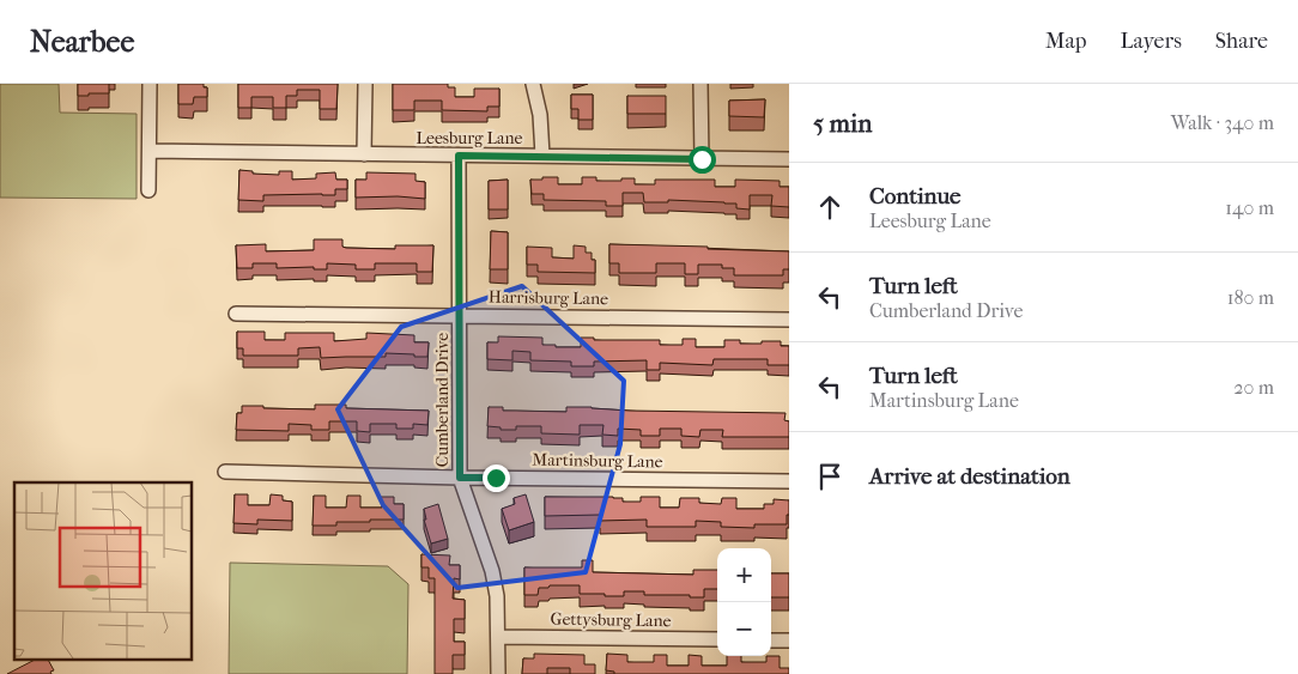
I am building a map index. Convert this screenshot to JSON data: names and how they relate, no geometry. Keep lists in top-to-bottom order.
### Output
{
  "streets": {
    "street": [
      "Leesburg Lane",
      "Harrisburg Lane",
      "Cumberland Drive",
      "Martinsburg Lane",
      "Gettysburg Lane"
    ]
  },
  "crossings": [
    ["Leesburg Lane", "Cumberland Drive"],
    ["Harrisburg Lane", "Cumberland Drive"],
    ["Cumberland Drive", "Martinsburg Lane"],
    ["Cumberland Drive", "Gettysburg Lane"]
  ],
  "page": {
    "header": "Nearbee",
    "nav": ["Map", "Layers", "Share"],
    "heading": ["5 min", "Walk · 340 m"],
    "list": [
      ["Continue", "Leesburg Lane", "140 m"],
      ["Turn left", "Cumberland Drive", "180 m"],
      ["Turn left", "Martinsburg Lane", "20 m"],
      "Arrive at destination"
    ],
    "map_buttons": ["+", "−"]
  }
}
